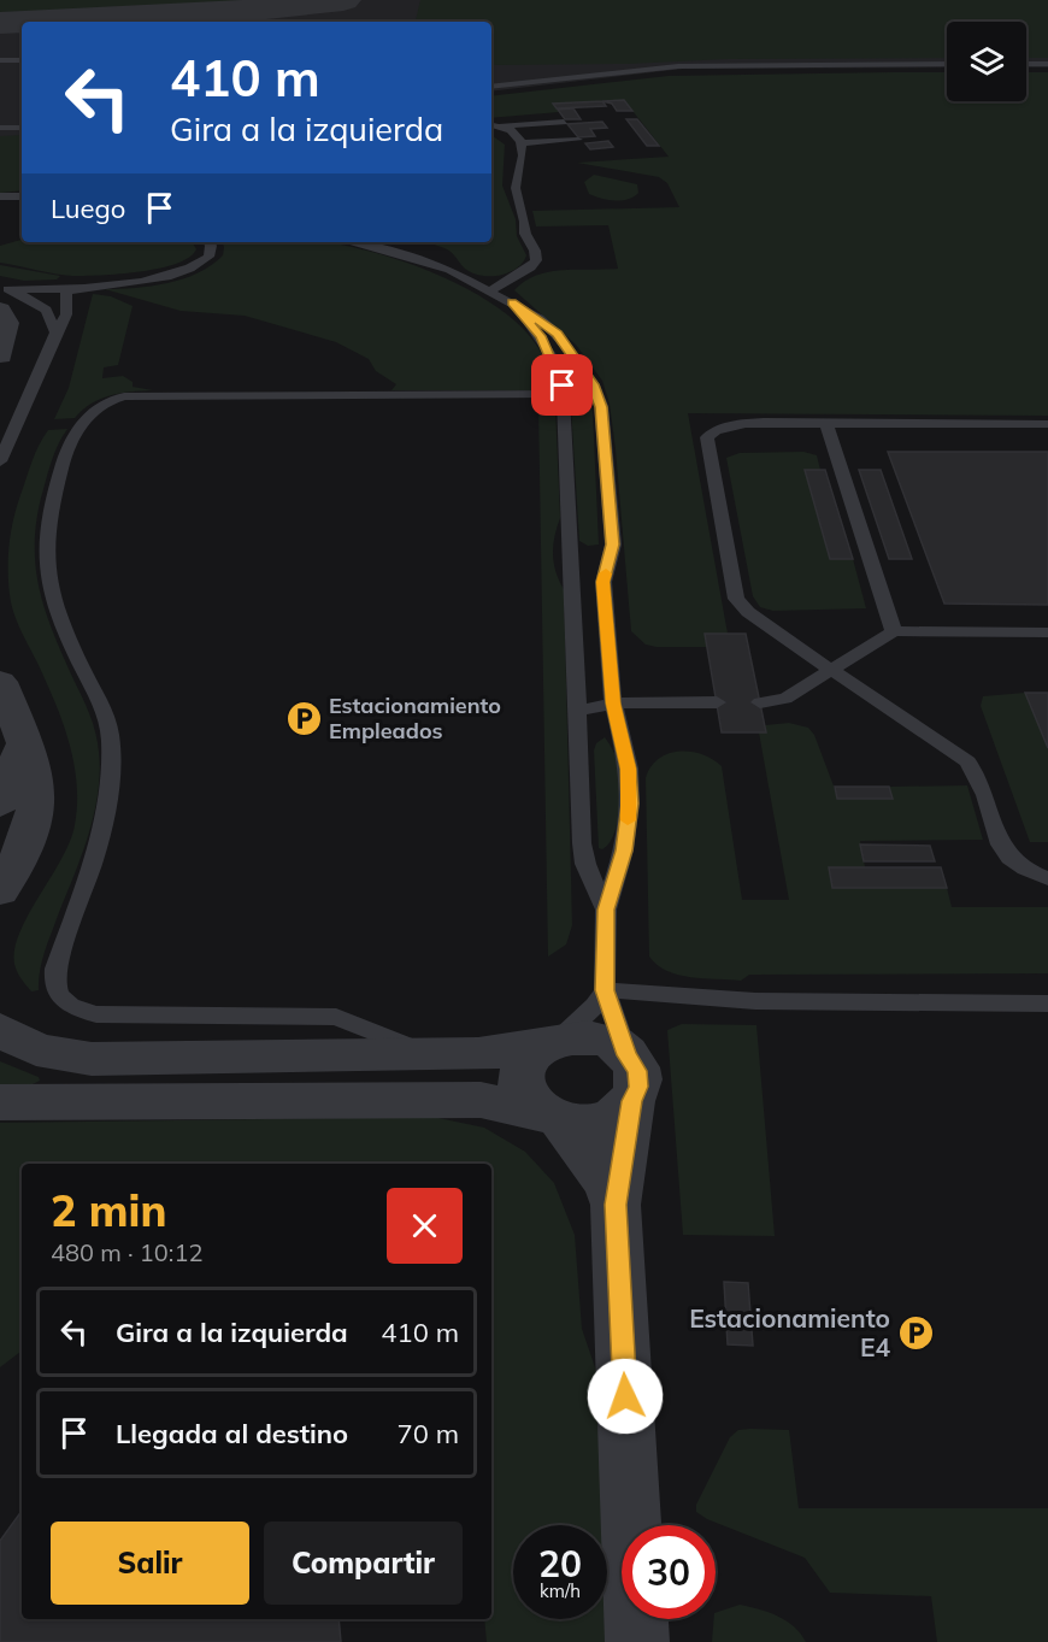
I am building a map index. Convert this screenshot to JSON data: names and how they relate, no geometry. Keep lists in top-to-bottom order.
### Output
{
  "places": {
    "parking": ["Estacionamiento Empleados", "Estacionamiento E4"]
  },
  "page": {
    "turn": ["410 m", "Gira a la izquierda"],
    "then": "Luego",
    "heading": ["2 min", "480 m · 10:12"],
    "list": [
      {
        "name": "Gira a la izquierda",
        "value": "410 m"
      },
      {
        "name": "Llegada al destino",
        "value": "70 m"
      }
    ],
    "buttons": ["Salir", "Compartir"],
    "speed": "20 km/h",
    "limit": "30"
  }
}
